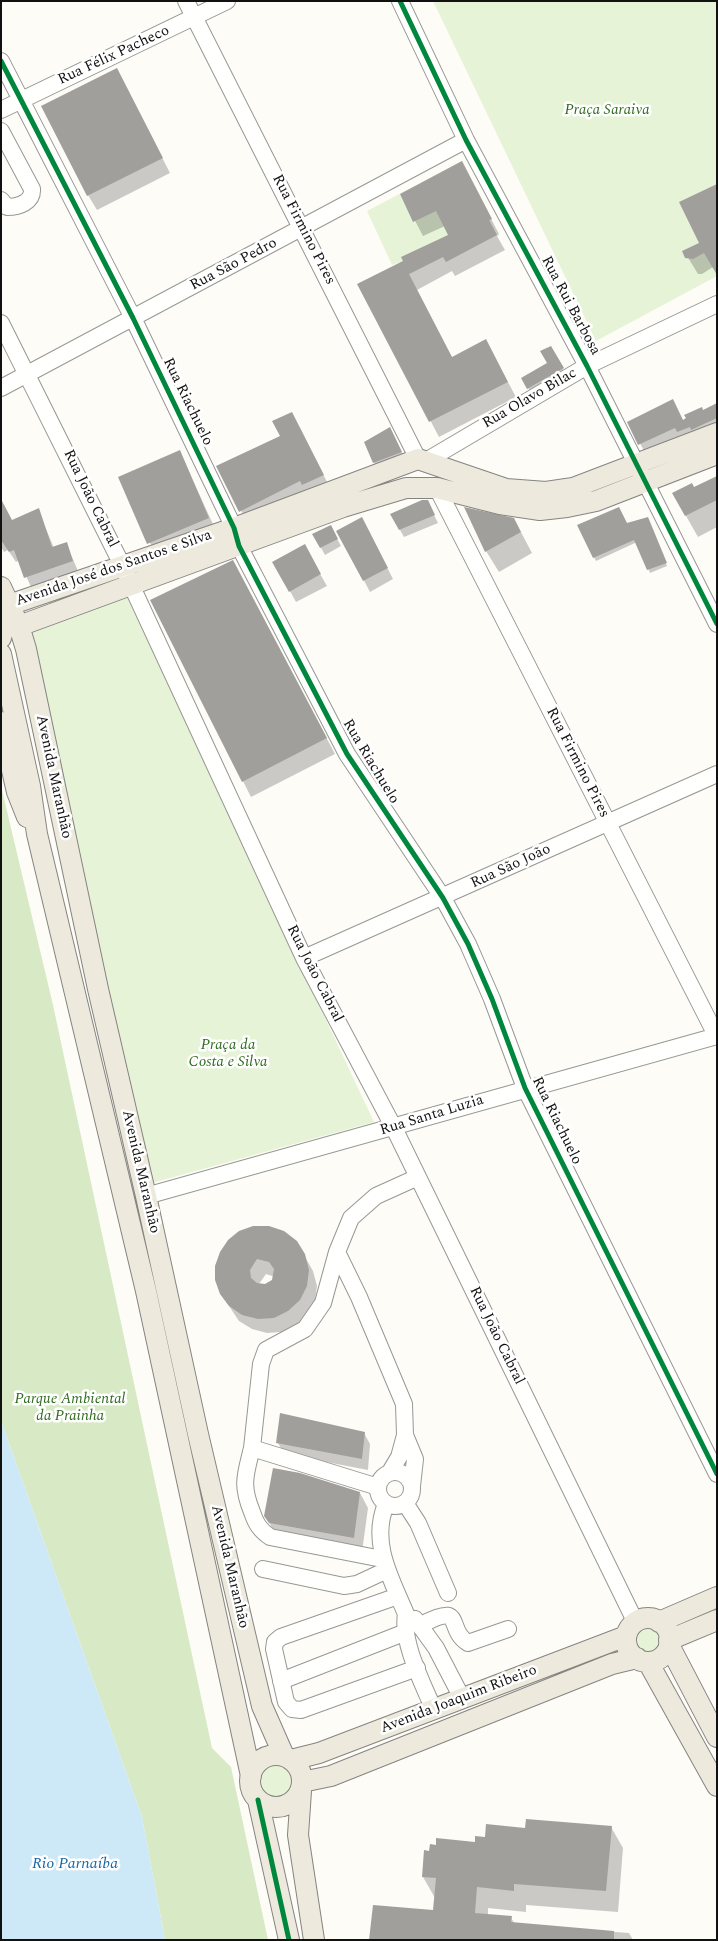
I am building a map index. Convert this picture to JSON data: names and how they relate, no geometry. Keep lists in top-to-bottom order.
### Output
{
  "streets": {
    "main road": ["Avenida José dos Santos e Silva", "Avenida Maranhão", "Avenida Joaquim Ribeiro"],
    "street": [
      "Rua Félix Pacheco",
      "Rua Firmino Pires",
      "Rua São Pedro",
      "Rua Rui Barbosa",
      "Rua Olavo Bilac",
      "Rua Riachuelo",
      "Rua João Cabral",
      "Rua São João",
      "Rua Santa Luzia"
    ]
  },
  "crossings": [
    ["Rua Félix Pacheco", "Rua Firmino Pires"],
    ["Rua Félix Pacheco", "Rua Riachuelo"],
    ["Rua Firmino Pires", "Rua São Pedro"],
    ["Rua Firmino Pires", "Rua Olavo Bilac"],
    ["Rua Firmino Pires", "Avenida José dos Santos e Silva"],
    ["Rua Firmino Pires", "Rua São João"],
    ["Rua Firmino Pires", "Rua Santa Luzia"],
    ["Rua São Pedro", "Rua Rui Barbosa"],
    ["Rua São Pedro", "Rua Riachuelo"],
    ["Rua São Pedro", "Rua João Cabral"],
    ["Rua Rui Barbosa", "Rua Olavo Bilac"],
    ["Rua Rui Barbosa", "Avenida José dos Santos e Silva"],
    ["Rua Olavo Bilac", "Avenida José dos Santos e Silva"],
    ["Rua Riachuelo", "Avenida José dos Santos e Silva"],
    ["Rua Riachuelo", "Rua São João"],
    ["Rua Riachuelo", "Rua Santa Luzia"],
    ["Rua João Cabral", "Avenida José dos Santos e Silva"],
    ["Rua João Cabral", "Rua São João"],
    ["Rua João Cabral", "Rua Santa Luzia"],
    ["Rua João Cabral", "Avenida Joaquim Ribeiro"],
    ["Avenida José dos Santos e Silva", "Avenida Maranhão"],
    ["Avenida Maranhão", "Rua Santa Luzia"],
    ["Avenida Maranhão", "Avenida Joaquim Ribeiro"]
  ],
  "water": ["Rio Parnaíba"],
  "parks": ["Praça Saraiva", "Praça da Costa e Silva", "Parque Ambiental da Prainha"]
}
